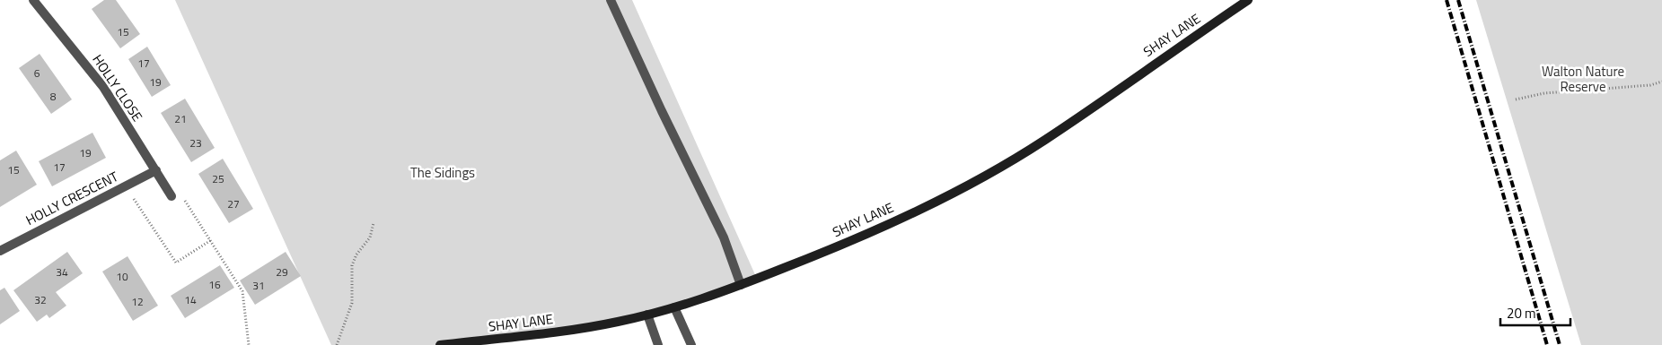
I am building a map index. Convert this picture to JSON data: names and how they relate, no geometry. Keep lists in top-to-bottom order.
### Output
{
  "streets": {
    "main road": ["SHAY LANE"],
    "street": ["HOLLY CLOSE", "HOLLY CRESCENT"]
  },
  "crossings": [
    ["HOLLY CLOSE", "HOLLY CRESCENT"]
  ],
  "parks": ["Walton Nature Reserve", "The Sidings"],
  "house_numbers": [
    "15",
    "17",
    "6",
    "19",
    "8",
    "21",
    "23",
    "19",
    "17",
    "15",
    "25",
    "27",
    "34",
    "29",
    "10",
    "16",
    "31",
    "32",
    "14",
    "12"
  ],
  "scale_bar": "20 m"
}
